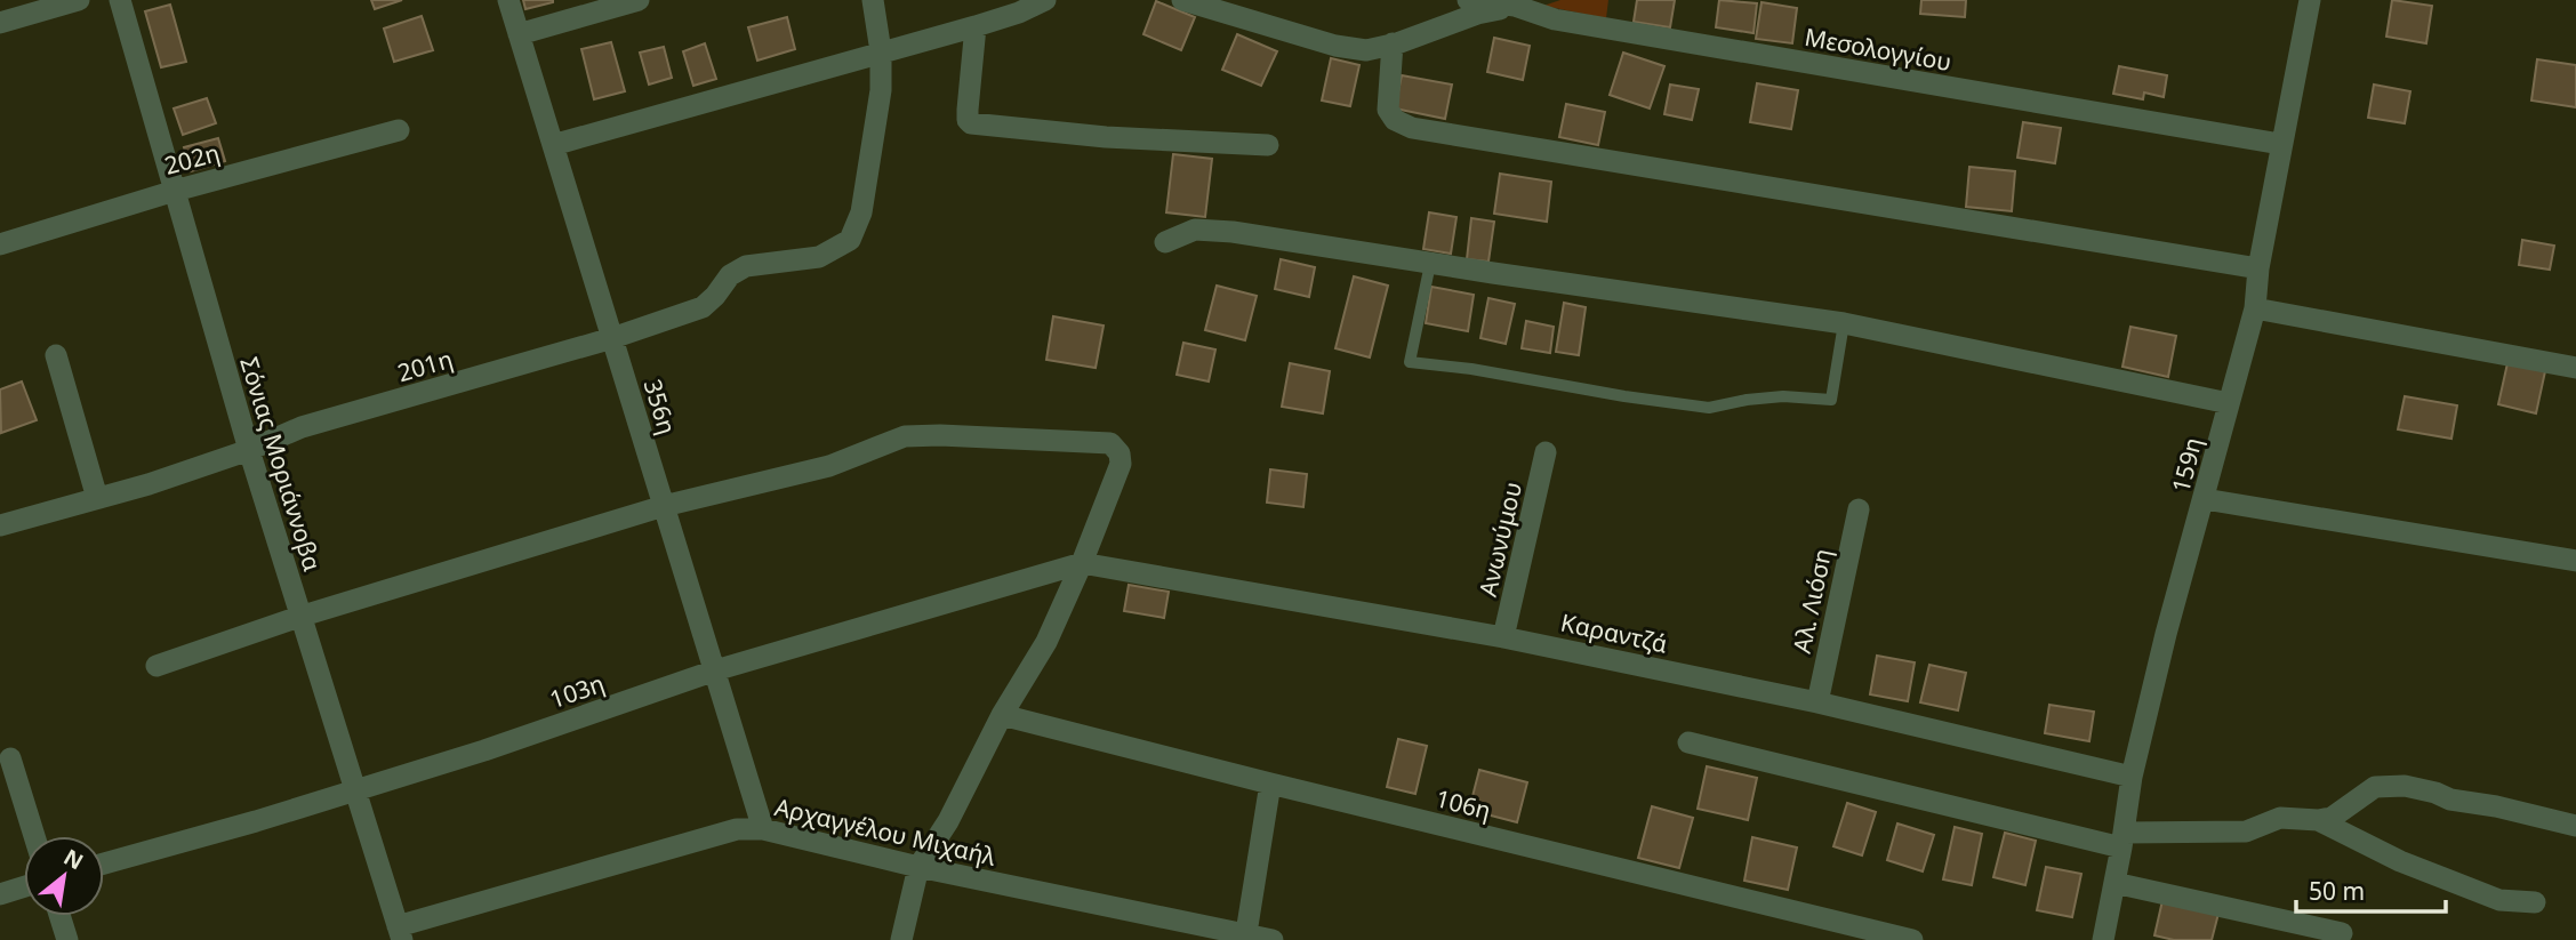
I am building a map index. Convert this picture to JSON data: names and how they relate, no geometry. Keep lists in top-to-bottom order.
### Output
{
  "streets": {
    "street": [
      "Μεσολογγίου",
      "202η",
      "201η",
      "356η",
      "Σόνιας Μοριάννοβα",
      "159η",
      "Ανωνύμου",
      "Αλ. Λιόση",
      "Καραντζά",
      "103η",
      "106η",
      "Αρχαγγέλου Μιχαήλ"
    ]
  },
  "crossings": [
    ["Μεσολογγίου", "159η"],
    ["202η", "Σόνιας Μοριάννοβα"],
    ["201η", "356η"],
    ["201η", "Σόνιας Μοριάννοβα"],
    ["356η", "103η"],
    ["356η", "Αρχαγγέλου Μιχαήλ"],
    ["Σόνιας Μοριάννοβα", "103η"],
    ["Σόνιας Μοριάννοβα", "Αρχαγγέλου Μιχαήλ"],
    ["159η", "Καραντζά"],
    ["Ανωνύμου", "Καραντζά"],
    ["Αλ. Λιόση", "Καραντζά"],
    ["Καραντζά", "103η"]
  ],
  "scale_bar": "50 m",
  "north": "top right"
}
